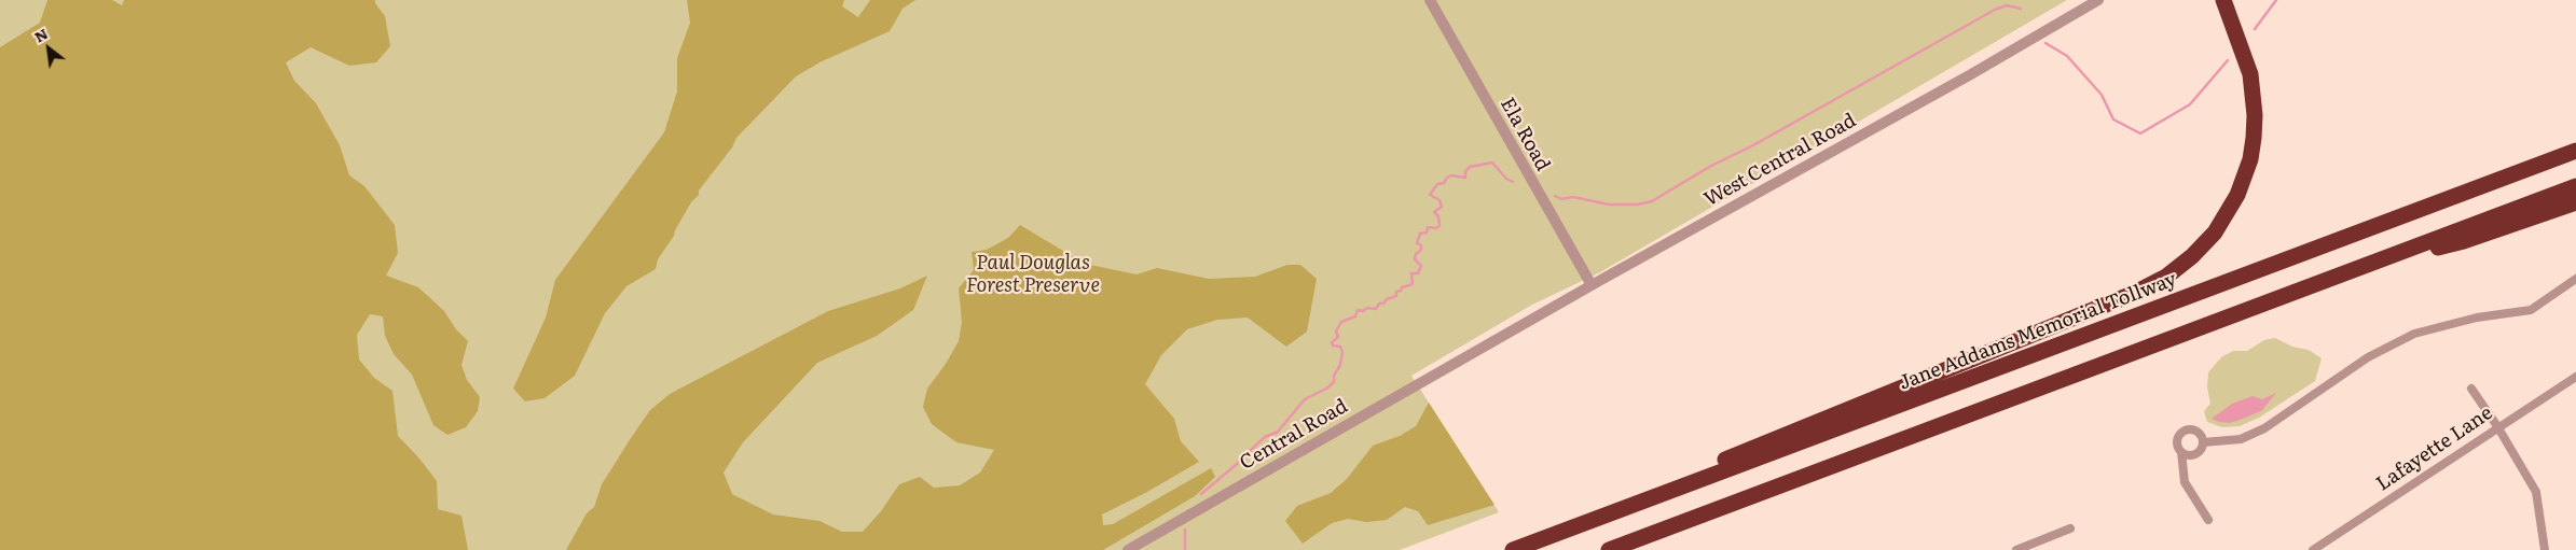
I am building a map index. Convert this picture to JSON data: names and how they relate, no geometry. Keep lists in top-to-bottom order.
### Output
{
  "streets": {
    "highway": ["Jane Addams Memorial Tollway"],
    "street": [
      "Ela Road",
      "West Central Road",
      "Central Road",
      "Lafayette Lane"
    ]
  },
  "crossings": [
    ["Ela Road", "West Central Road"],
    ["West Central Road", "Central Road"]
  ],
  "parks": ["Paul Douglas Forest Preserve"],
  "north": "top left"
}
